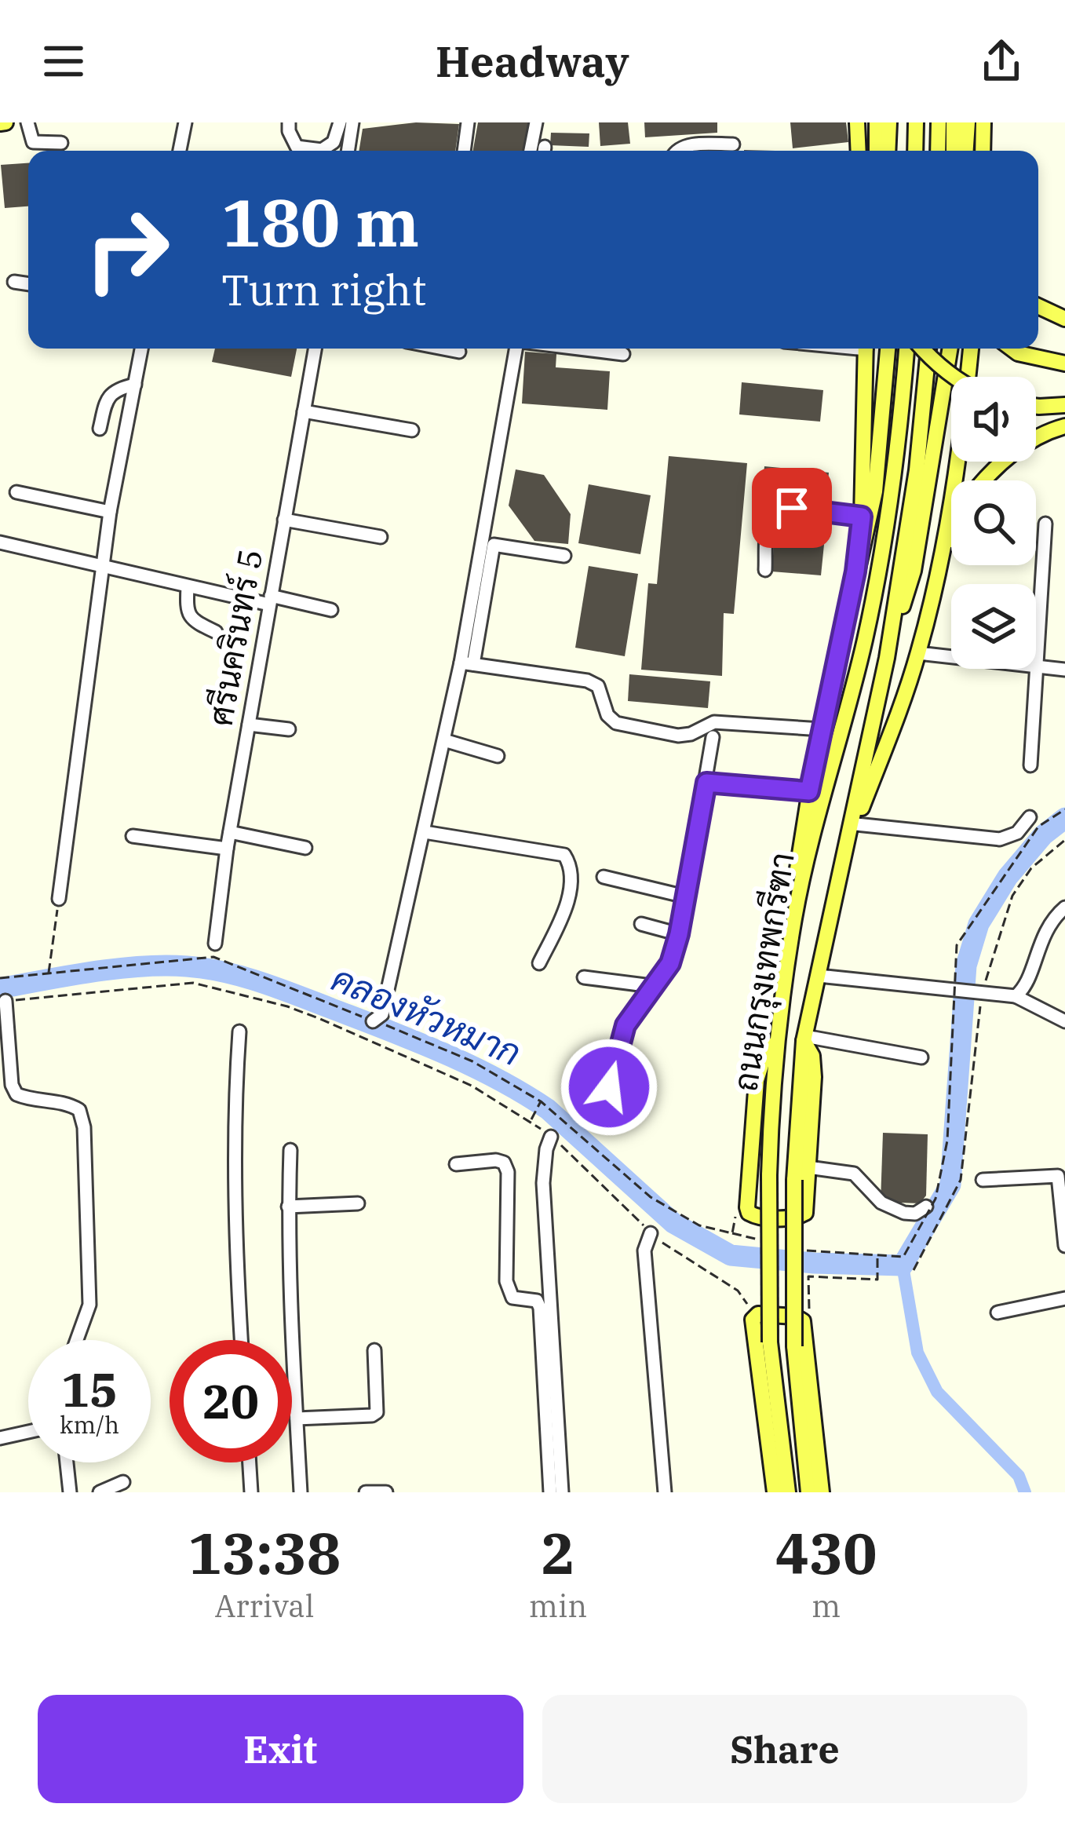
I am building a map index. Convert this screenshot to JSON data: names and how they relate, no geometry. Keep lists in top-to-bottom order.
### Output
{
  "streets": {
    "main road": ["ถนนกรุงเทพกรีฑา"],
    "street": ["ศรีนครินทร์ 5"]
  },
  "water": ["คลองหัวหมาก"],
  "page": {
    "header": "Headway",
    "turn": ["180 m", "Turn right"],
    "speed": "15 km/h",
    "limit": "20",
    "eta": [
      "13:38",
      "Arrival",
      "2",
      "min",
      "430",
      "m"
    ],
    "buttons": ["Exit", "Share"]
  }
}
